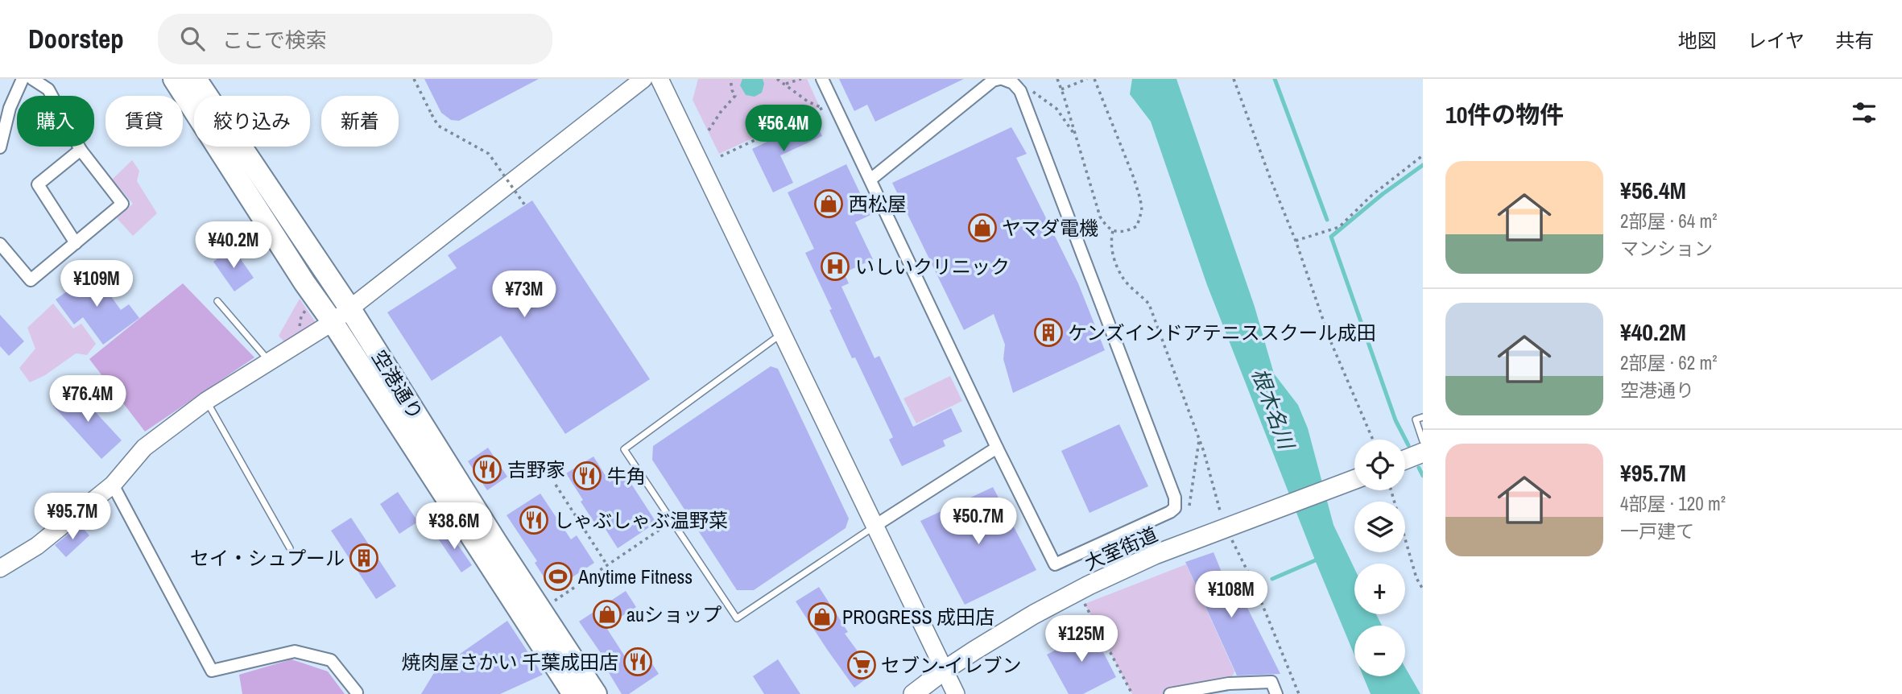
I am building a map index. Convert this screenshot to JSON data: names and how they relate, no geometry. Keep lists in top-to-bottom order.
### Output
{
  "streets": {
    "highway": ["空港通り"],
    "main road": ["大室街道"]
  },
  "water": ["根木名川"],
  "places": {
    "shop": [
      "西松屋",
      "ヤマダ電機",
      "auショップ",
      "PROGRESS 成田店"
    ],
    "hospital": ["いしいクリニック"],
    "building": ["ケンズインドアテニススクール成田", "セイ・シュプール"],
    "restaurant": [
      "吉野家",
      "牛角",
      "しゃぶしゃぶ温野菜",
      "焼肉屋さかい 千葉成田店"
    ],
    "sports": ["Anytime Fitness"],
    "supermarket": ["セブン-イレブン"]
  },
  "page": {
    "header": "Doorstep",
    "search": "ここで検索",
    "nav": ["地図", "レイヤ", "共有"],
    "heading": "10件の物件",
    "chip": [
      "購入",
      "賃貸",
      "絞り込み",
      "新着"
    ],
    "price": [
      "¥56.4M",
      "¥40.2M",
      "¥109M",
      "¥73M",
      "¥76.4M",
      "¥95.7M",
      "¥50.7M",
      "¥38.6M",
      "¥108M",
      "¥125M"
    ],
    "list": [
      {
        "name": "¥56.4M",
        "note": "2部屋 · 64 m² · マンション"
      },
      {
        "name": "¥40.2M",
        "note": "2部屋 · 62 m² · 空港通り"
      },
      {
        "name": "¥95.7M",
        "note": "4部屋 · 120 m² · 一戸建て"
      }
    ],
    "map_buttons": ["+", "−"]
  }
}
